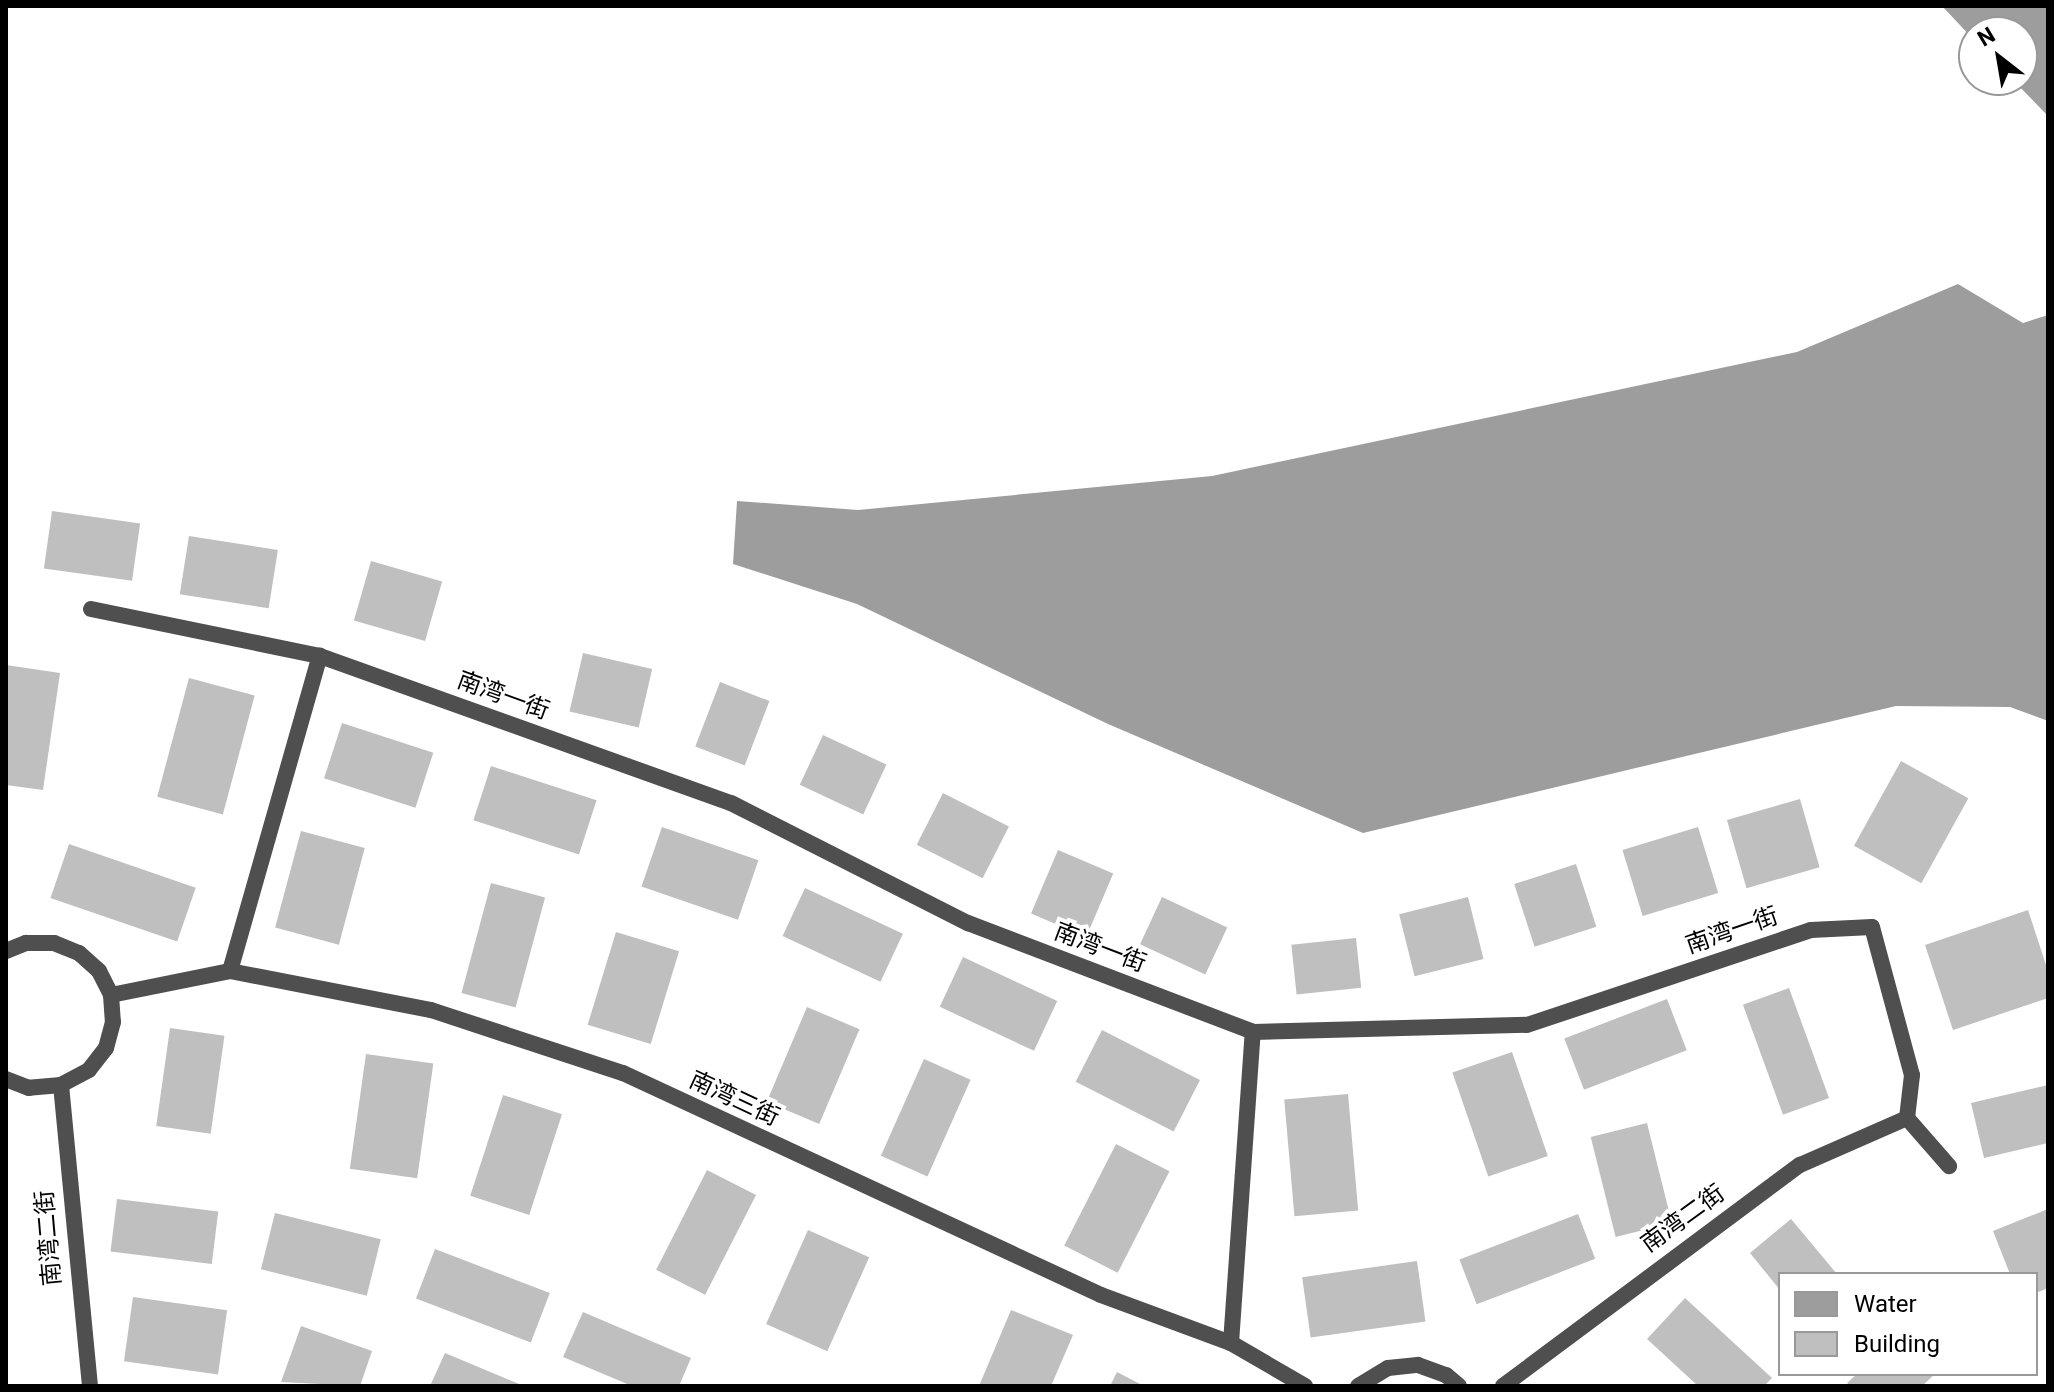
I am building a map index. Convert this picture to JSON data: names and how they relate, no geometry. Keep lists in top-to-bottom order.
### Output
{
  "streets": {
    "lane": ["南湾一街", "南湾三街", "南湾二街"]
  },
  "crossings": [
    ["南湾一街", "南湾二街"]
  ],
  "legend": ["Water", "Building"],
  "north": "top left"
}
